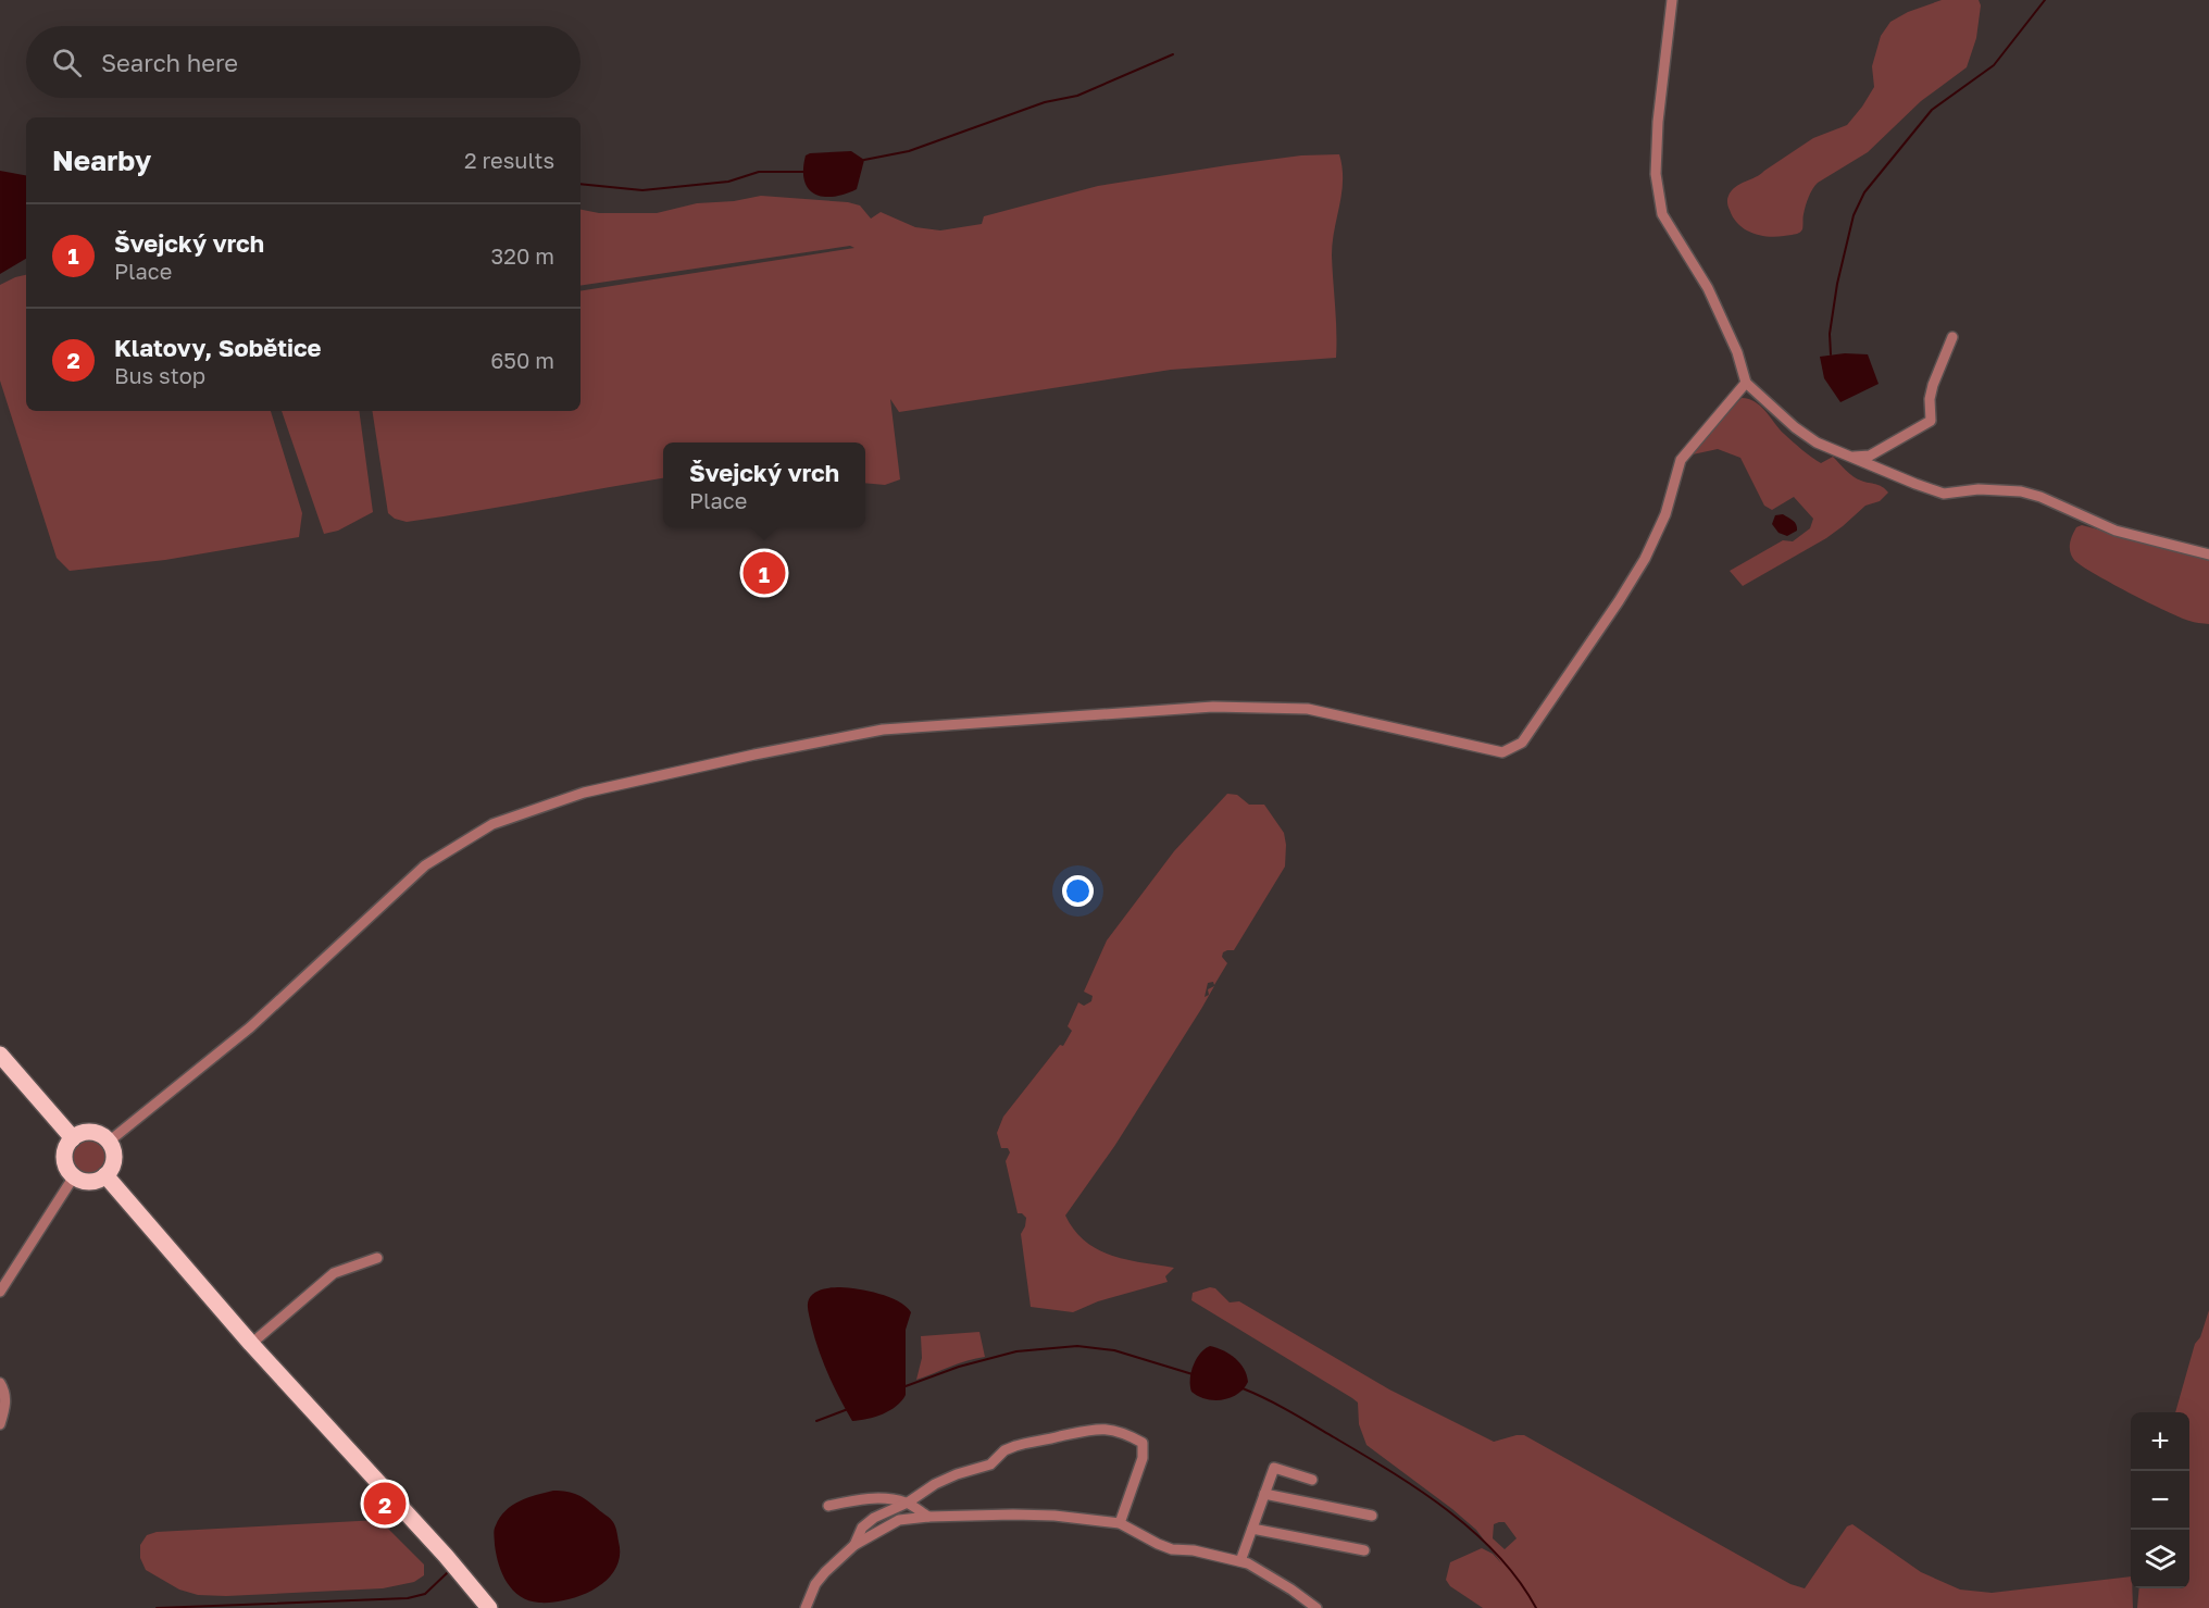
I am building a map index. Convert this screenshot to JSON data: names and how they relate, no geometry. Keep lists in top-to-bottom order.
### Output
{
  "page": {
    "search": "Search here",
    "heading": ["Nearby", "2 results"],
    "list": [
      {
        "mark": "1",
        "name": "Švejcký vrch",
        "note": "Place",
        "value": "320 m"
      },
      {
        "mark": "2",
        "name": "Klatovy, Sobětice",
        "note": "Bus stop",
        "value": "650 m"
      }
    ],
    "popup": ["Švejcký vrch", "Place"],
    "pins": ["1", "2"],
    "map_buttons": ["+", "−"]
  }
}
